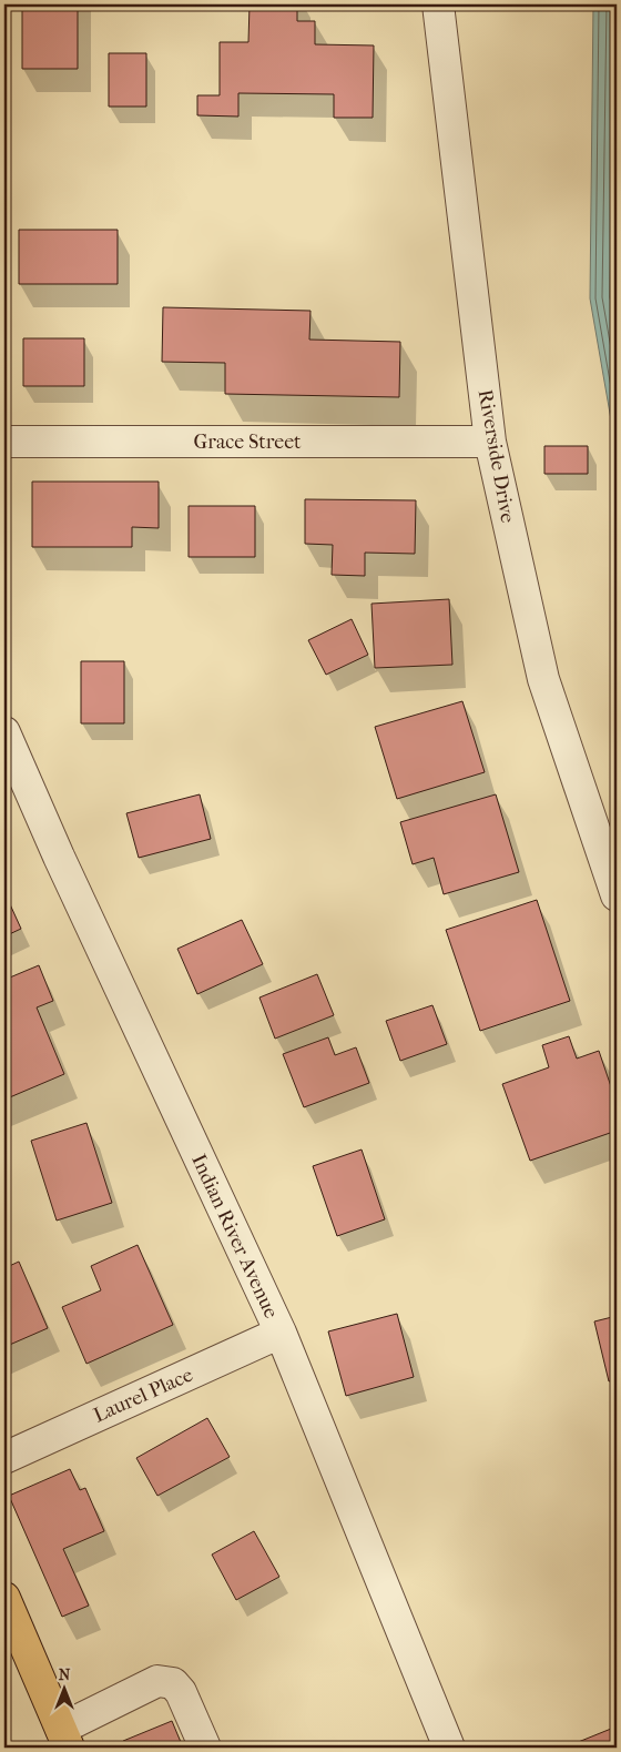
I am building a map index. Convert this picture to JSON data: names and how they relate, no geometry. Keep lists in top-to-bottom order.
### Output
{
  "streets": {
    "street": [
      "Grace Street",
      "Riverside Drive",
      "Indian River Avenue",
      "Laurel Place"
    ]
  },
  "crossings": [
    ["Grace Street", "Riverside Drive"],
    ["Indian River Avenue", "Laurel Place"]
  ],
  "north": "top"
}
